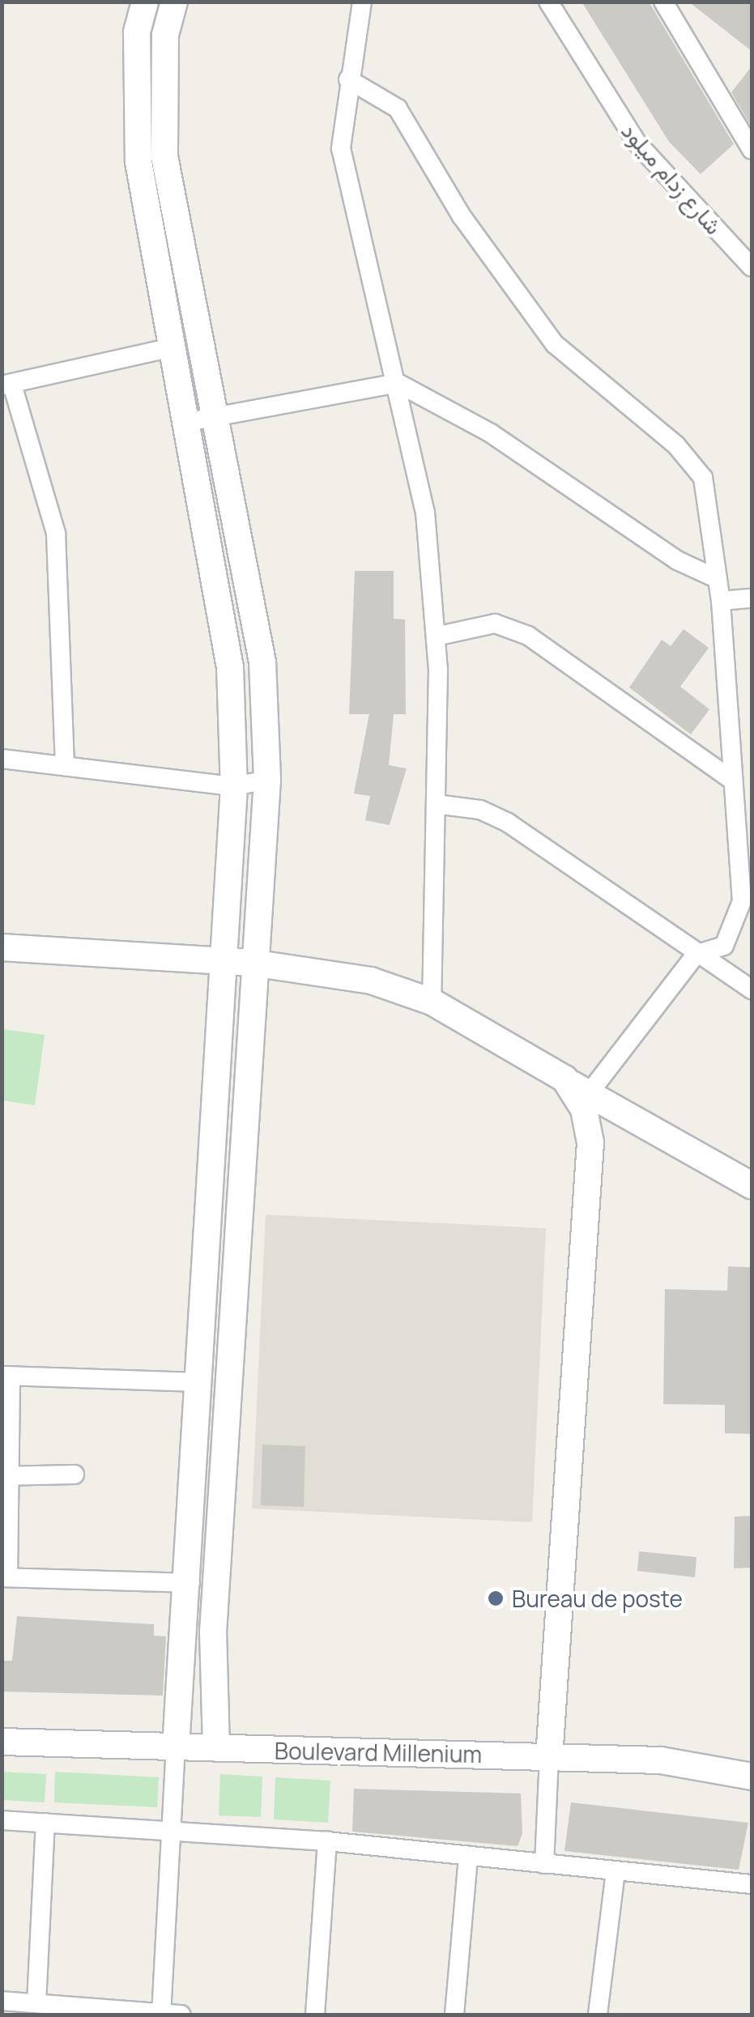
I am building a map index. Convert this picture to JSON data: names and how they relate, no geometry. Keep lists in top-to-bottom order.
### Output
{
  "streets": {
    "main road": ["Boulevard Millenium"],
    "street": ["شارع زدام ميلود"]
  },
  "places": ["Bureau de poste"]
}
